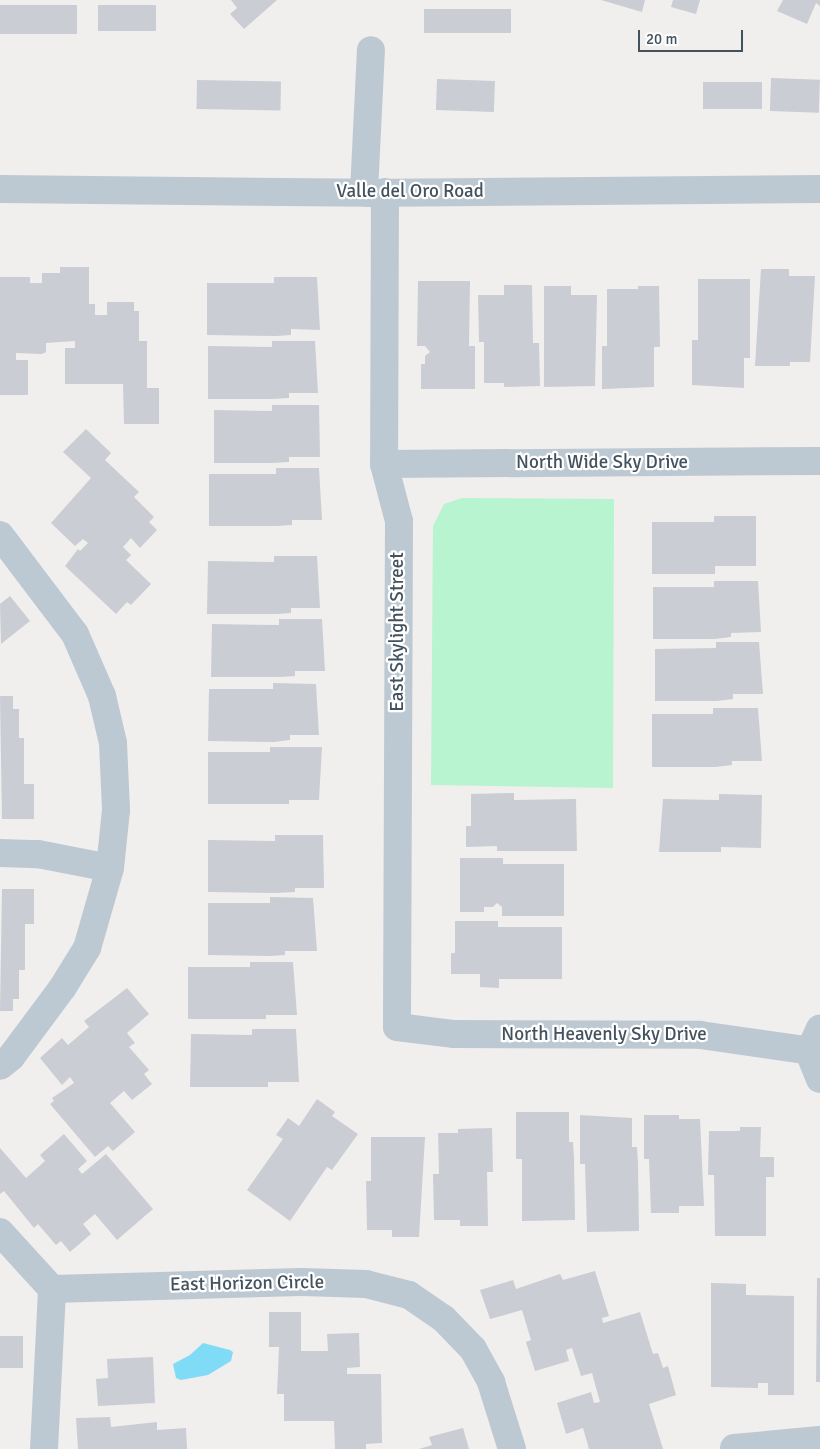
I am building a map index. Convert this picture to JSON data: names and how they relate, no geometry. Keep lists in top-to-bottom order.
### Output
{
  "streets": {
    "street": [
      "Valle del Oro Road",
      "North Wide Sky Drive",
      "East Skylight Street",
      "North Heavenly Sky Drive",
      "East Horizon Circle"
    ]
  },
  "crossings": [
    ["Valle del Oro Road", "East Skylight Street"],
    ["North Wide Sky Drive", "East Skylight Street"],
    ["East Skylight Street", "North Heavenly Sky Drive"]
  ],
  "scale_bar": "20 m"
}
